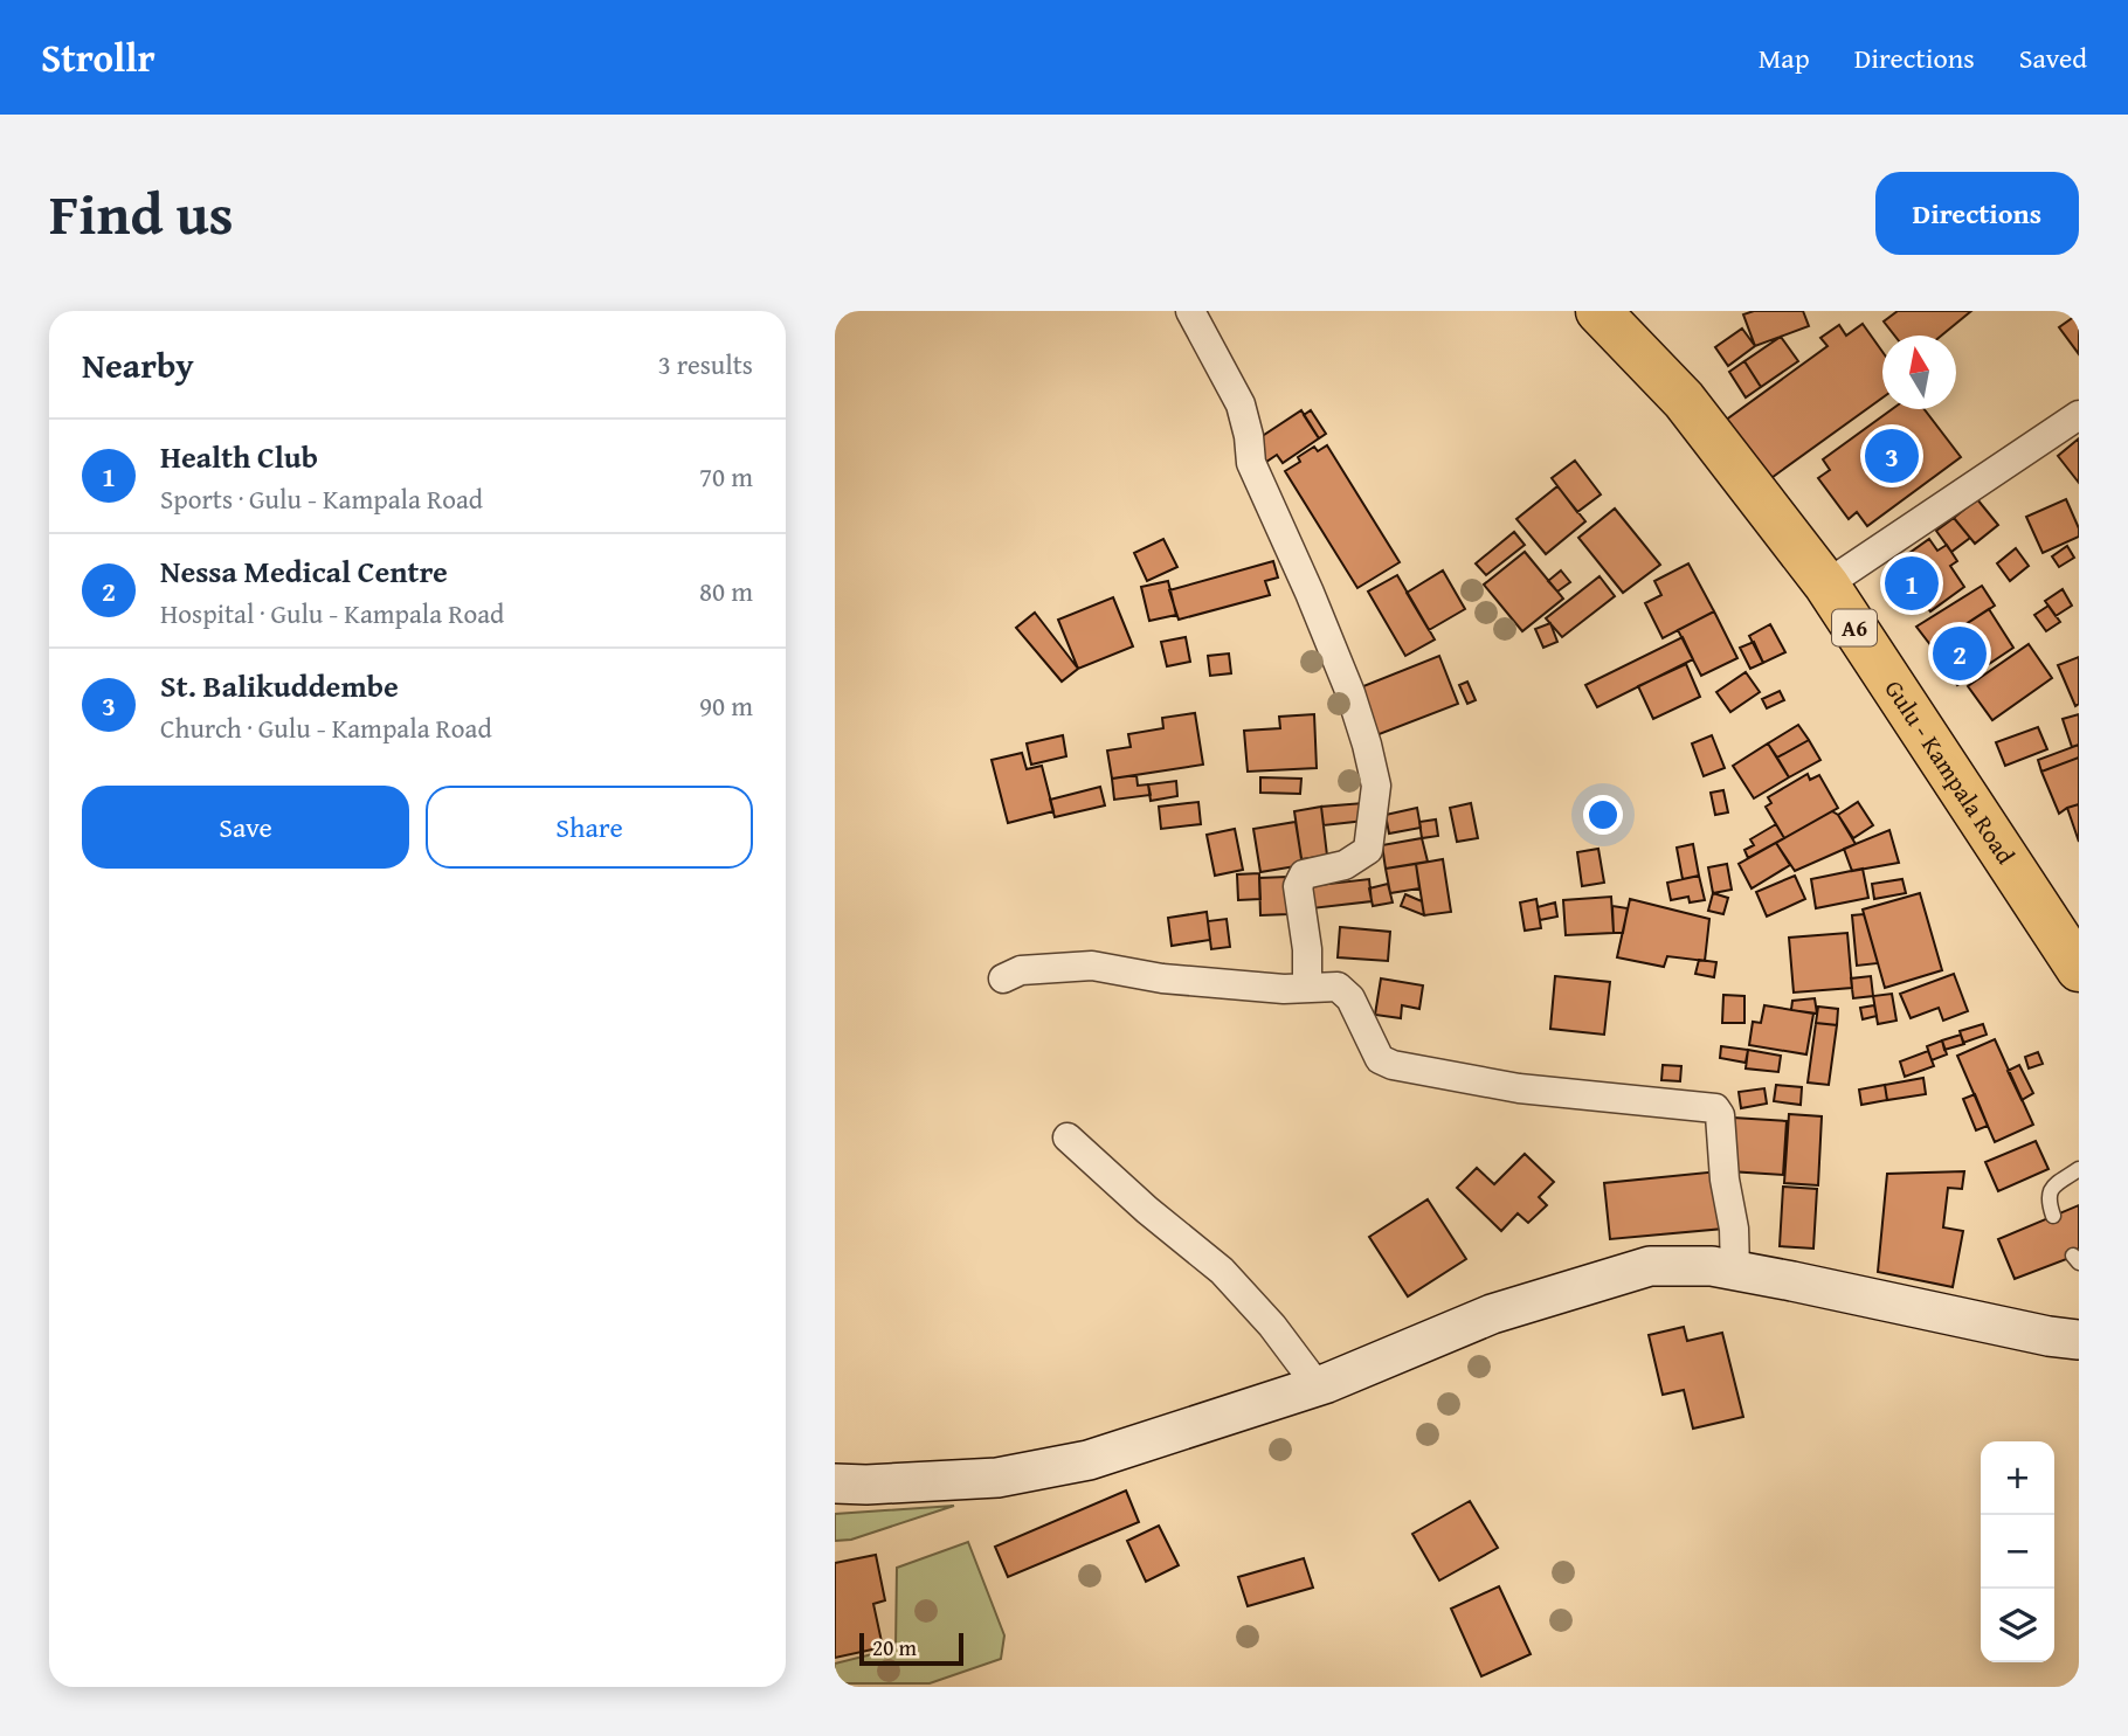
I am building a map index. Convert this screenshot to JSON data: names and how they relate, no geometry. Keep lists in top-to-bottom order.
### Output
{
  "streets": {
    "main road": ["A6", "Gulu - Kampala Road"]
  },
  "scale_bar": "20 m",
  "north": "top",
  "page": {
    "header": "Strollr",
    "nav": ["Map", "Directions", "Saved"],
    "title": "Find us",
    "buttons": [
      "Directions",
      ["Save", "Share"]
    ],
    "heading": ["Nearby", "3 results"],
    "list": [
      {
        "mark": "1",
        "name": "Health Club",
        "note": "Sports · Gulu - Kampala Road",
        "value": "70 m"
      },
      {
        "mark": "2",
        "name": "Nessa Medical Centre",
        "note": "Hospital · Gulu - Kampala Road",
        "value": "80 m"
      },
      {
        "mark": "3",
        "name": "St. Balikuddembe",
        "note": "Church · Gulu - Kampala Road",
        "value": "90 m"
      }
    ],
    "pins": ["3", "1", "2"],
    "map_buttons": ["+", "−"],
    "scale": "20 m"
  }
}
